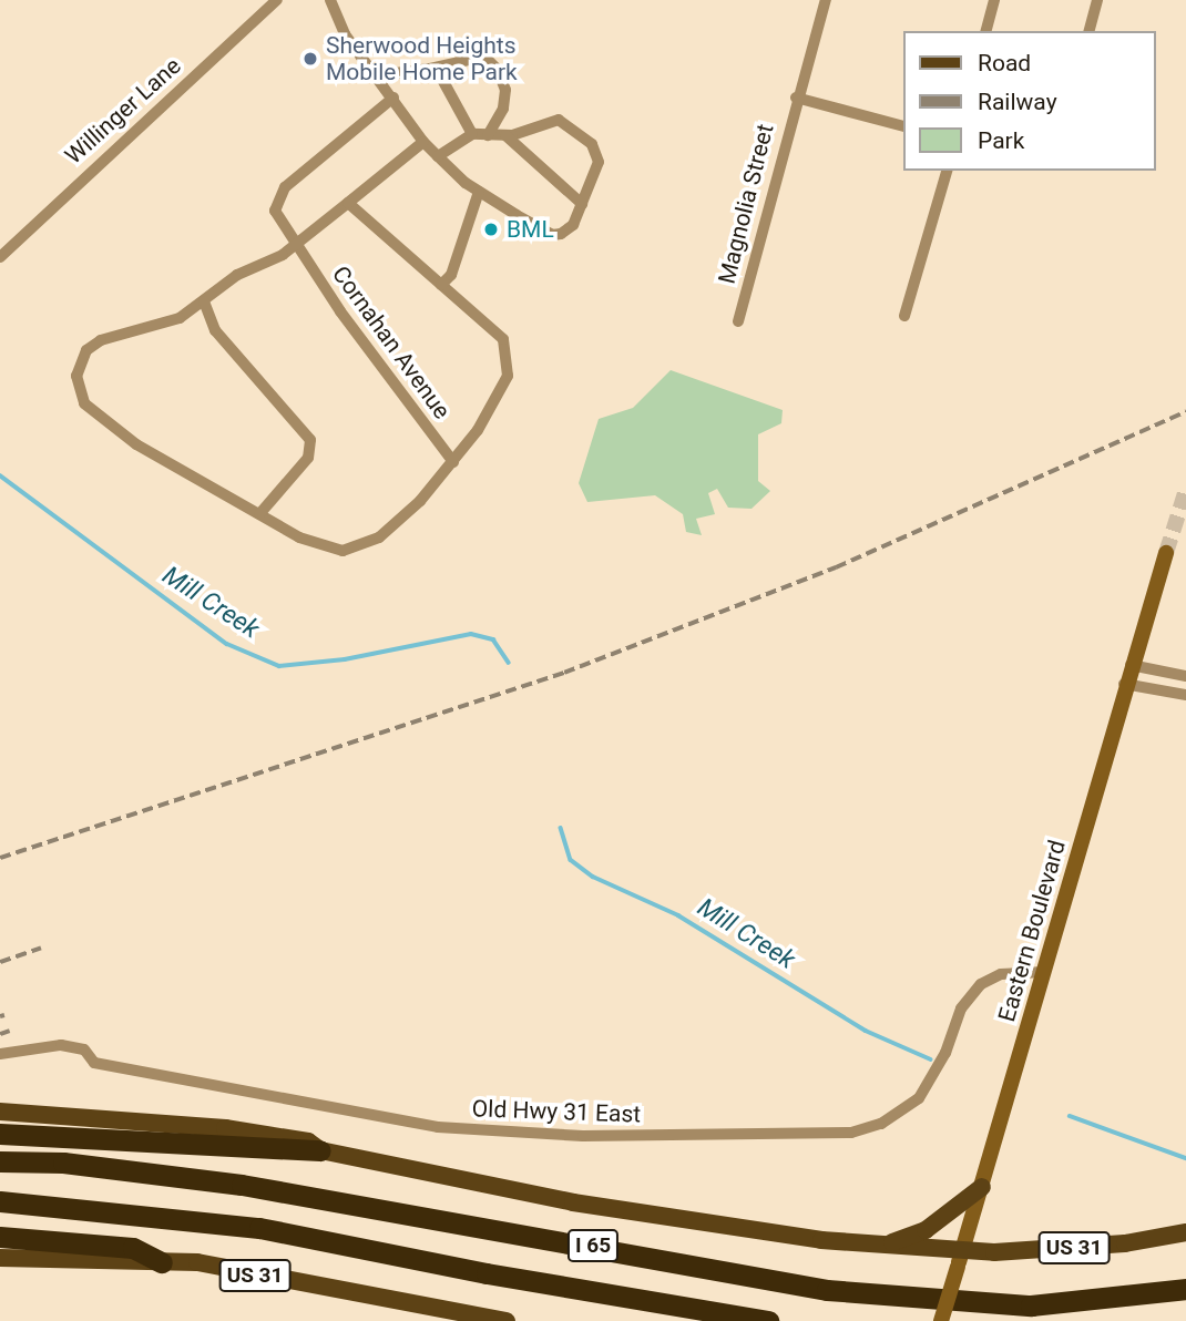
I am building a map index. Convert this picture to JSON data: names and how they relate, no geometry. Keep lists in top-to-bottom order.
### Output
{
  "streets": {
    "highway": ["I 65"],
    "main road": ["Eastern Boulevard", "US 31"],
    "street": [
      "Willinger Lane",
      "Magnolia Street",
      "Cornahan Avenue",
      "Old Hwy 31 East"
    ]
  },
  "crossings": [
    ["Eastern Boulevard", "Old Hwy 31 East"],
    ["Eastern Boulevard", "US 31"]
  ],
  "water": ["Mill Creek"],
  "places": ["Sherwood Heights Mobile Home Park", "BML"],
  "legend": ["Road", "Railway", "Park"]
}
